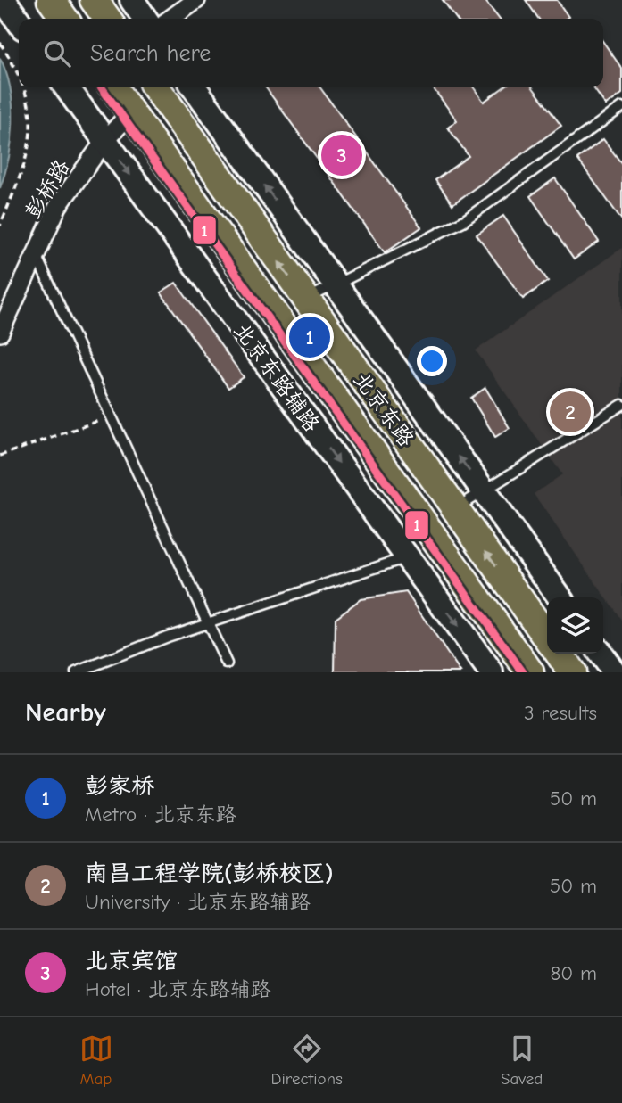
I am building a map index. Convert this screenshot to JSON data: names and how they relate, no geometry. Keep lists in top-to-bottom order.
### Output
{
  "streets": {
    "main road": ["北京东路辅路", "北京东路"],
    "street": ["彭桥路"]
  },
  "crossings": [
    ["彭桥路", "北京东路辅路"],
    ["彭桥路", "北京东路"]
  ],
  "lines": ["transit line 1"],
  "page": {
    "search": "Search here",
    "pins": ["3", "1", "2"],
    "heading": ["Nearby", "3 results"],
    "list": [
      {
        "mark": "1",
        "name": "彭家桥",
        "note": "Metro · 北京东路",
        "value": "50 m"
      },
      {
        "mark": "2",
        "name": "南昌工程学院(彭桥校区)",
        "note": "University · 北京东路辅路",
        "value": "50 m"
      },
      {
        "mark": "3",
        "name": "北京宾馆",
        "note": "Hotel · 北京东路辅路",
        "value": "80 m"
      }
    ],
    "nav": ["Map", "Directions", "Saved"]
  }
}
